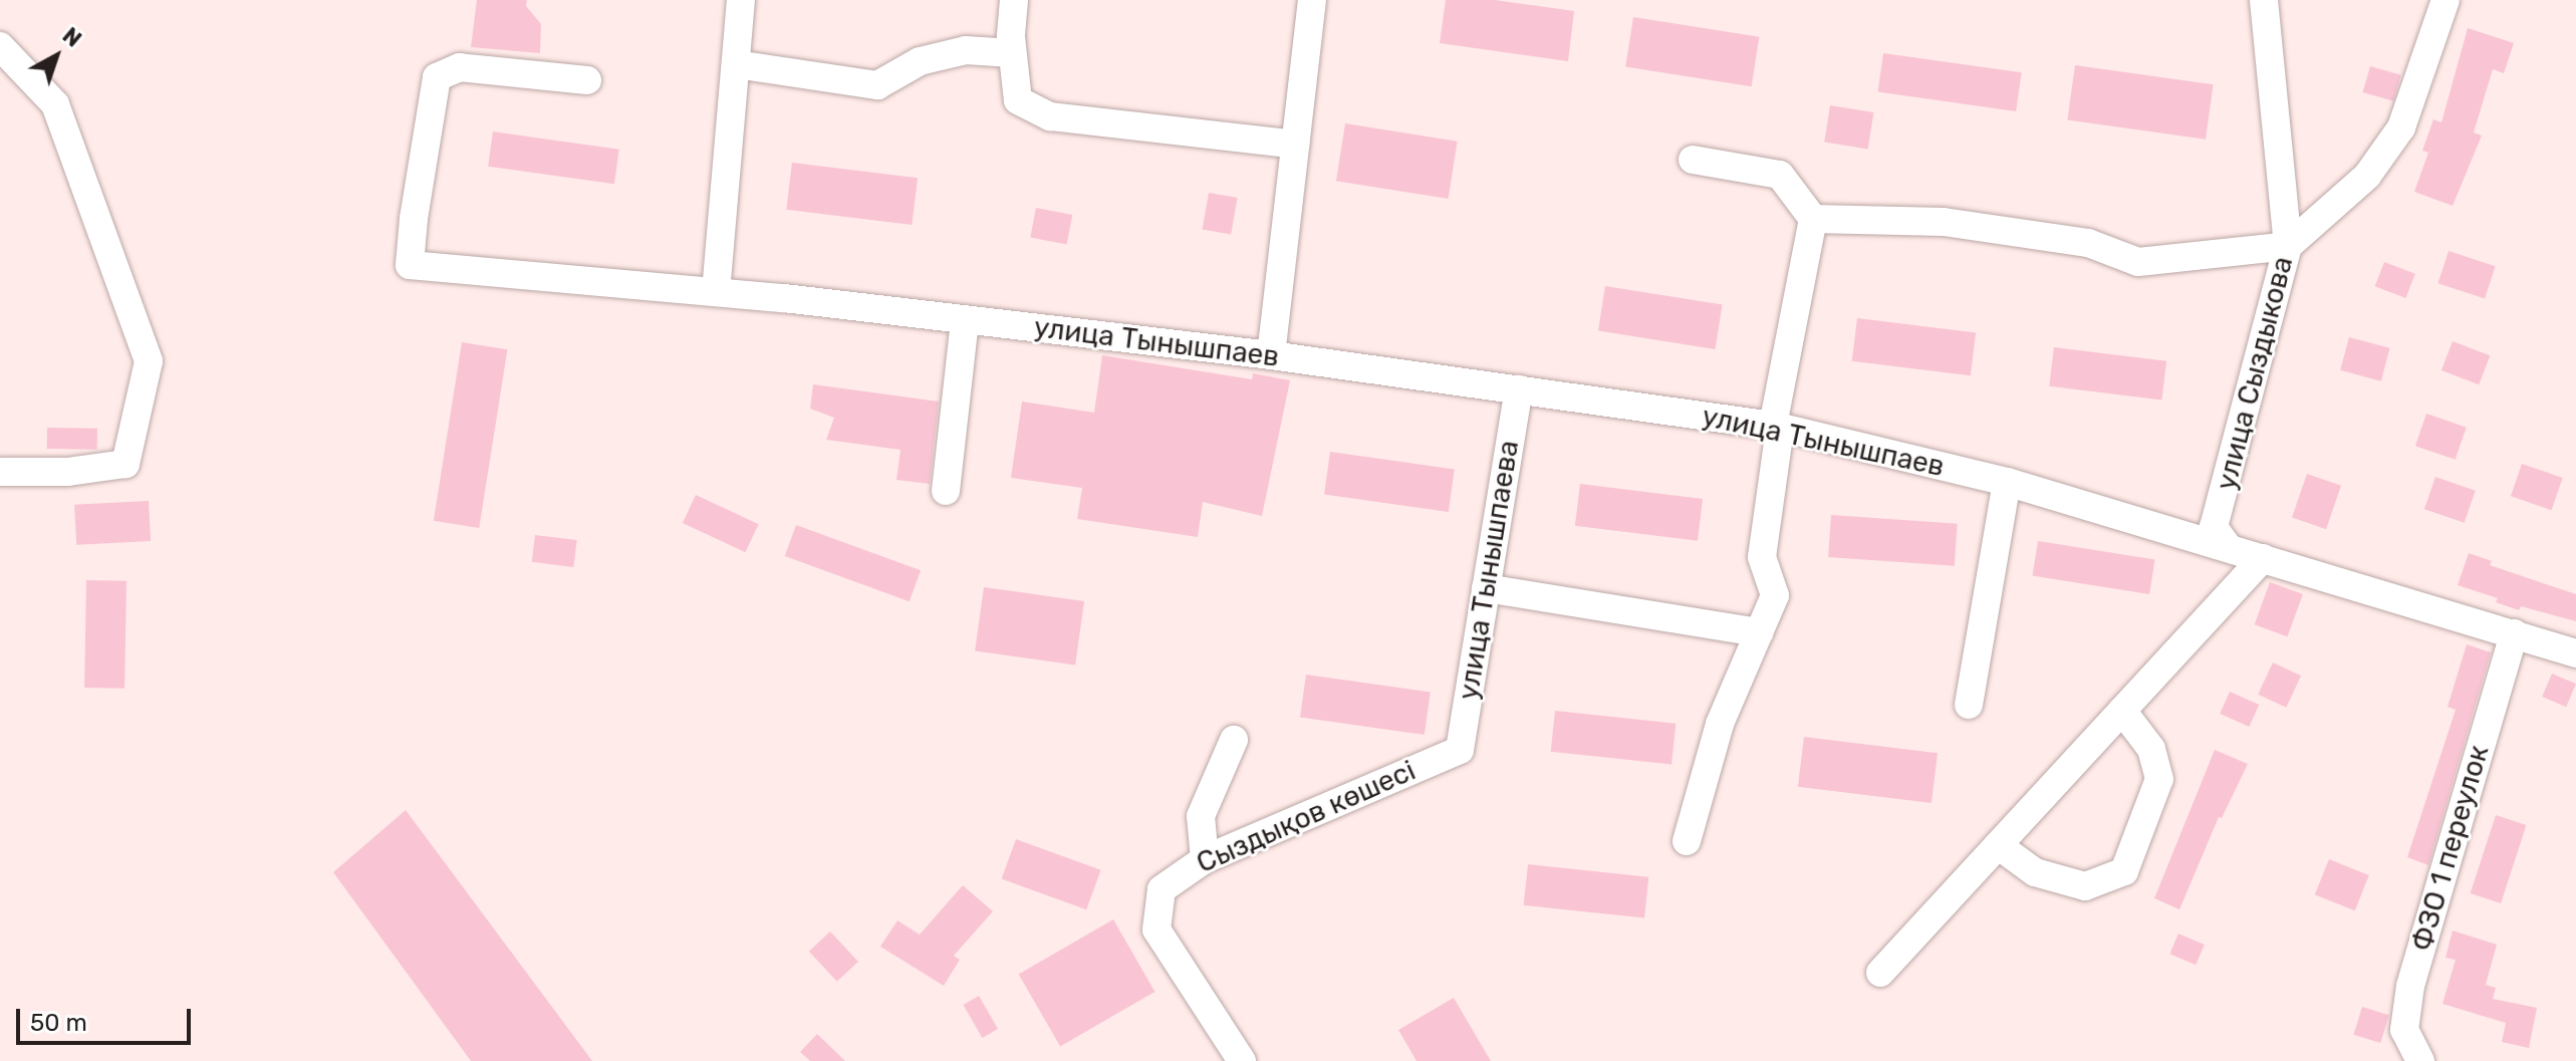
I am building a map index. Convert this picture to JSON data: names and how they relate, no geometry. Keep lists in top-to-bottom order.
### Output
{
  "streets": {
    "street": [
      "улица Тынышпаев",
      "улица Сыздыкова",
      "улица Тынышпаева",
      "Сыздықов көшесі",
      "ФЗО 1 переулок"
    ]
  },
  "crossings": [
    ["улица Тынышпаев", "улица Сыздыкова"],
    ["улица Тынышпаев", "улица Тынышпаева"],
    ["улица Тынышпаева", "Сыздықов көшесі"]
  ],
  "scale_bar": "50 m",
  "north": "top right"
}
